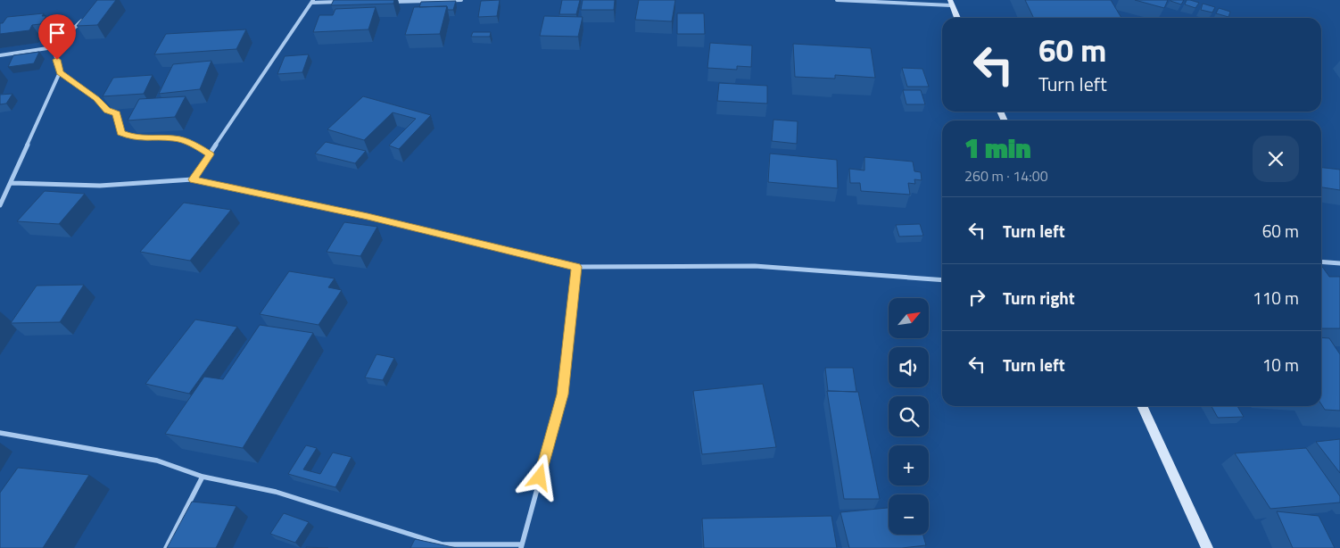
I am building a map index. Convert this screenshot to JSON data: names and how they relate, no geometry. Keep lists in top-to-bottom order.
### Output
{
  "north": "top right",
  "page": {
    "turn": ["60 m", "Turn left"],
    "heading": ["1 min", "260 m · 14:00"],
    "list": [
      {
        "name": "Turn left",
        "value": "60 m"
      },
      {
        "name": "Turn right",
        "value": "110 m"
      },
      {
        "name": "Turn left",
        "value": "10 m"
      }
    ],
    "map_buttons": ["+", "−"]
  }
}
